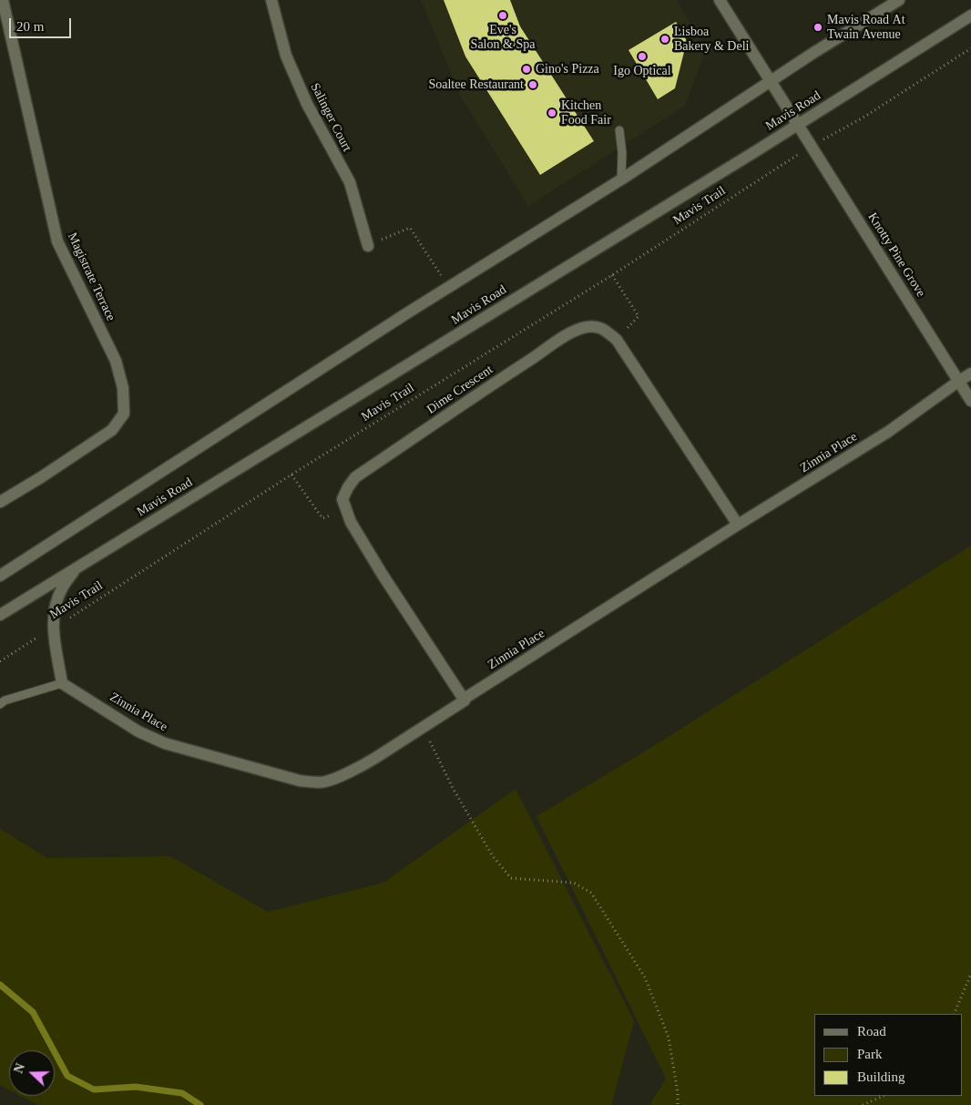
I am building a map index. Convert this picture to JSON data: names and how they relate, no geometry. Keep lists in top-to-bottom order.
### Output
{
  "streets": {
    "street": [
      "Mavis Road",
      "Salinger Court",
      "Knotty Pine Grove",
      "Magistrate Terrace",
      "Dime Crescent",
      "Zinnia Place"
    ],
    "path": ["Mavis Trail"]
  },
  "crossings": [
    ["Mavis Road", "Knotty Pine Grove"],
    ["Knotty Pine Grove", "Zinnia Place"],
    ["Dime Crescent", "Zinnia Place"]
  ],
  "places": [
    "Eve's Salon & Spa",
    "Mavis Road At Twain Avenue",
    "Lisboa Bakery & Deli",
    "Igo Optical",
    "Gino's Pizza",
    "Soaltee Restaurant",
    "Kitchen Food Fair"
  ],
  "legend": ["Road", "Park", "Building"],
  "scale_bar": "20 m",
  "north": "left"
}
